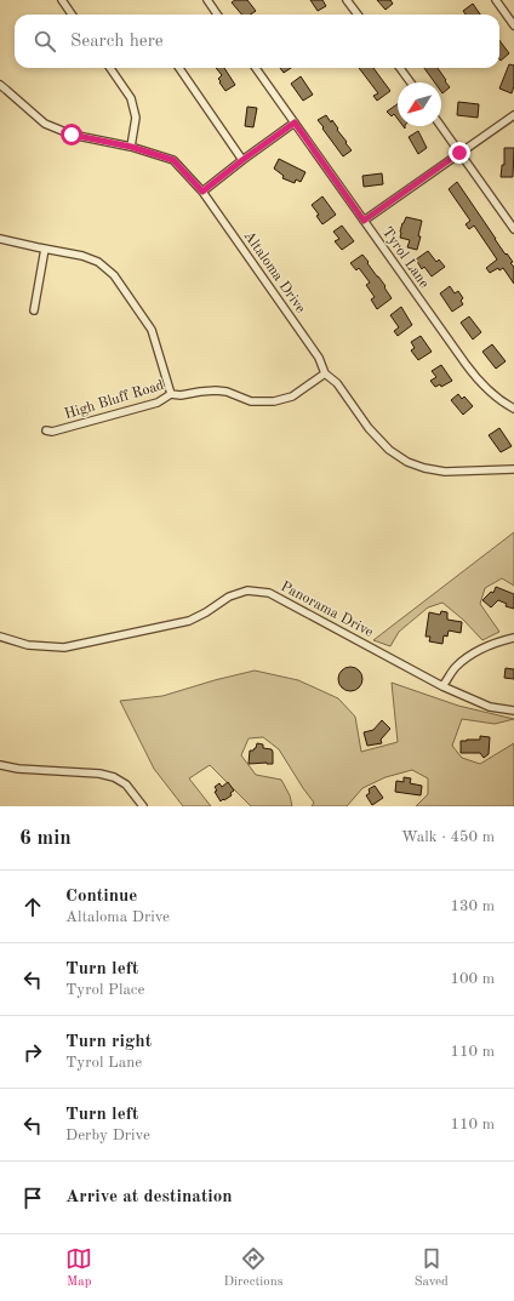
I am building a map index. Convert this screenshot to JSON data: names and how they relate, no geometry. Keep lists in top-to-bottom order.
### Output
{
  "streets": {
    "street": [
      "Tyrol Lane",
      "Altaloma Drive",
      "High Bluff Road",
      "Panorama Drive"
    ]
  },
  "crossings": [
    ["Altaloma Drive", "High Bluff Road"]
  ],
  "north": "bottom left",
  "page": {
    "search": "Search here",
    "heading": ["6 min", "Walk · 450 m"],
    "list": [
      ["Continue", "Altaloma Drive", "130 m"],
      ["Turn left", "Tyrol Place", "100 m"],
      ["Turn right", "Tyrol Lane", "110 m"],
      ["Turn left", "Derby Drive", "110 m"],
      "Arrive at destination"
    ],
    "nav": ["Map", "Directions", "Saved"]
  }
}
